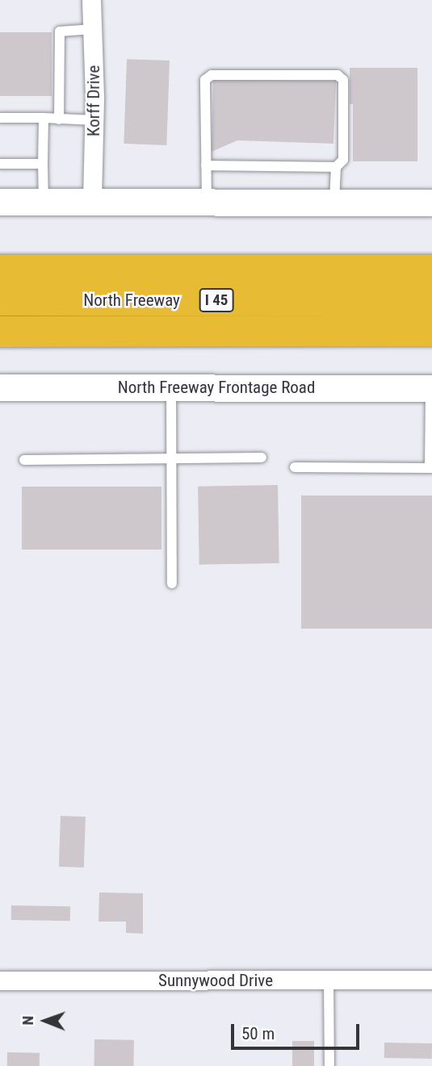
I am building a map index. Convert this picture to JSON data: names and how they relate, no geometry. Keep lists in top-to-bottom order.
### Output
{
  "streets": {
    "highway": ["North Freeway", "I 45"],
    "main road": ["North Freeway Frontage Road"],
    "street": ["Korff Drive", "Sunnywood Drive"]
  },
  "scale_bar": "50 m",
  "north": "left"
}
